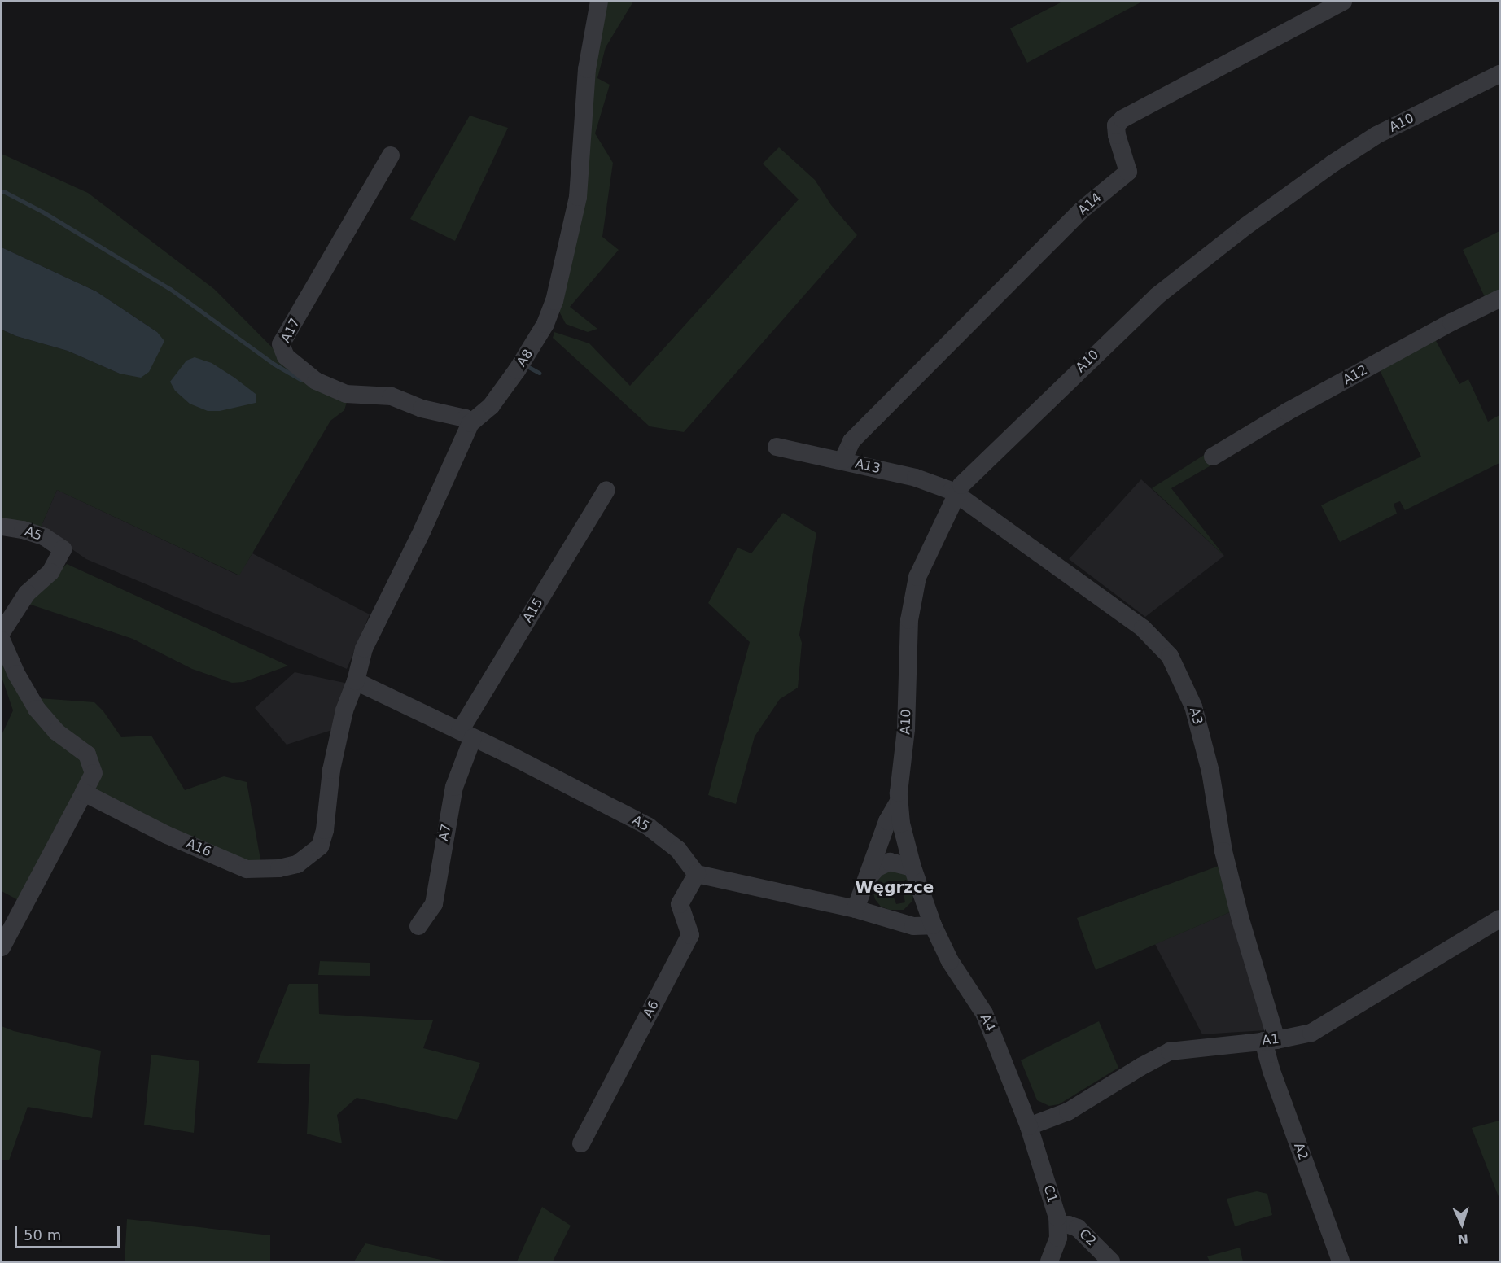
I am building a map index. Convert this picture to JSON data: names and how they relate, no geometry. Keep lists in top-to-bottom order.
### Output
{
  "streets": {
    "street": [
      "A10",
      "A14",
      "A17",
      "A8",
      "A12",
      "A13",
      "A5",
      "A15",
      "A3",
      "A7",
      "A16",
      "A6",
      "A4",
      "A1",
      "A2",
      "C1",
      "C2"
    ]
  },
  "crossings": [
    ["A10", "A13"],
    ["A10", "A3"],
    ["A10", "A4"],
    ["A14", "A13"],
    ["A17", "A8"],
    ["A8", "A5"],
    ["A8", "A16"],
    ["A13", "A3"],
    ["A5", "A15"],
    ["A5", "A7"],
    ["A5", "A16"],
    ["A5", "A6"],
    ["A15", "A7"],
    ["A3", "A1"],
    ["A3", "A2"],
    ["A4", "A1"],
    ["A4", "C1"],
    ["A1", "A2"],
    ["A1", "C1"],
    ["C1", "C2"]
  ],
  "districts": ["Węgrzce"],
  "scale_bar": "50 m",
  "north": "bottom"
}
